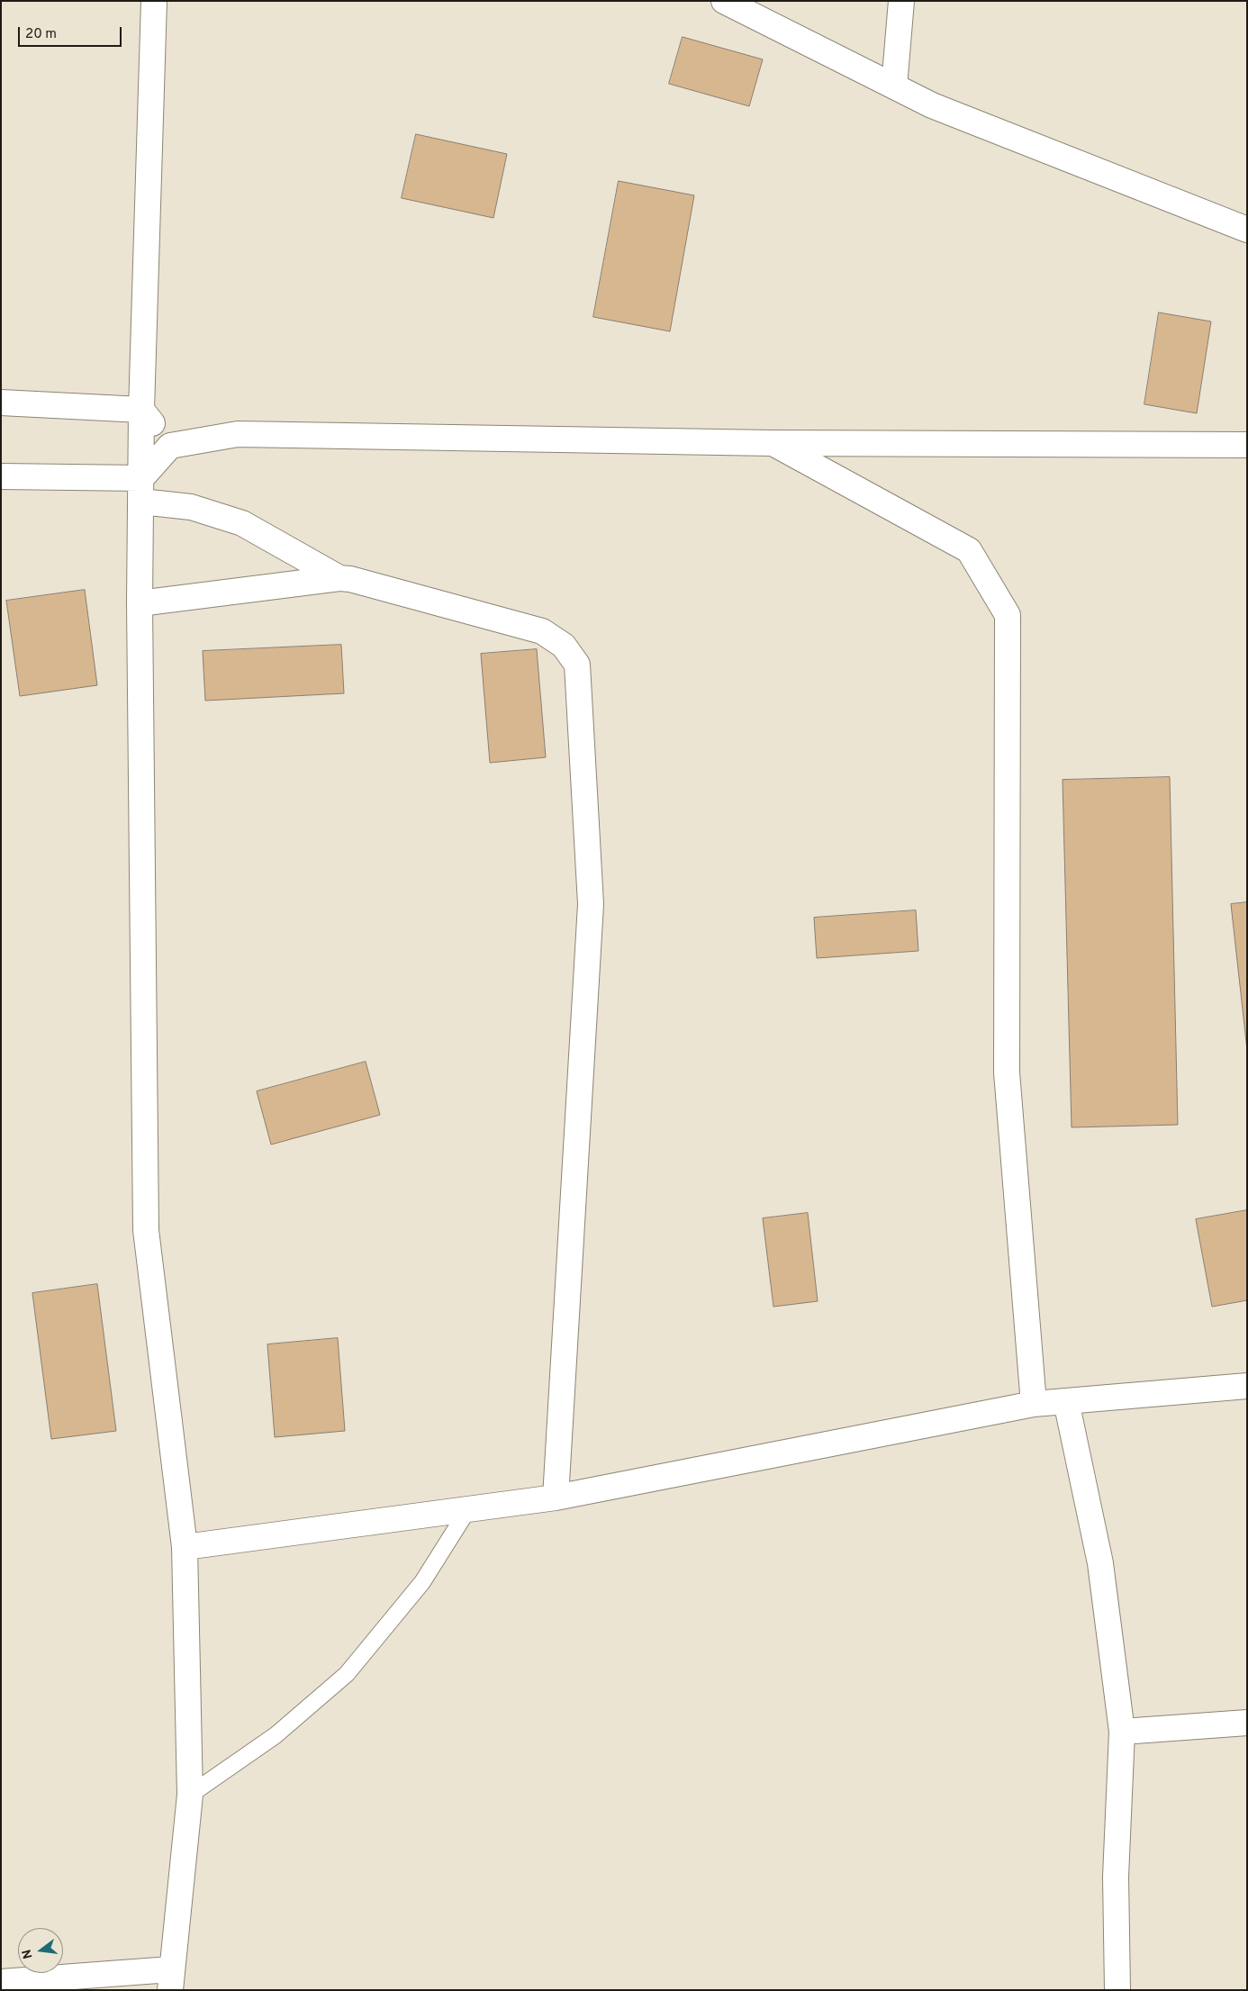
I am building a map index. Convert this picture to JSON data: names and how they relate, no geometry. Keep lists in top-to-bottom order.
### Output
{
  "scale_bar": "20 m",
  "north": "left"
}
